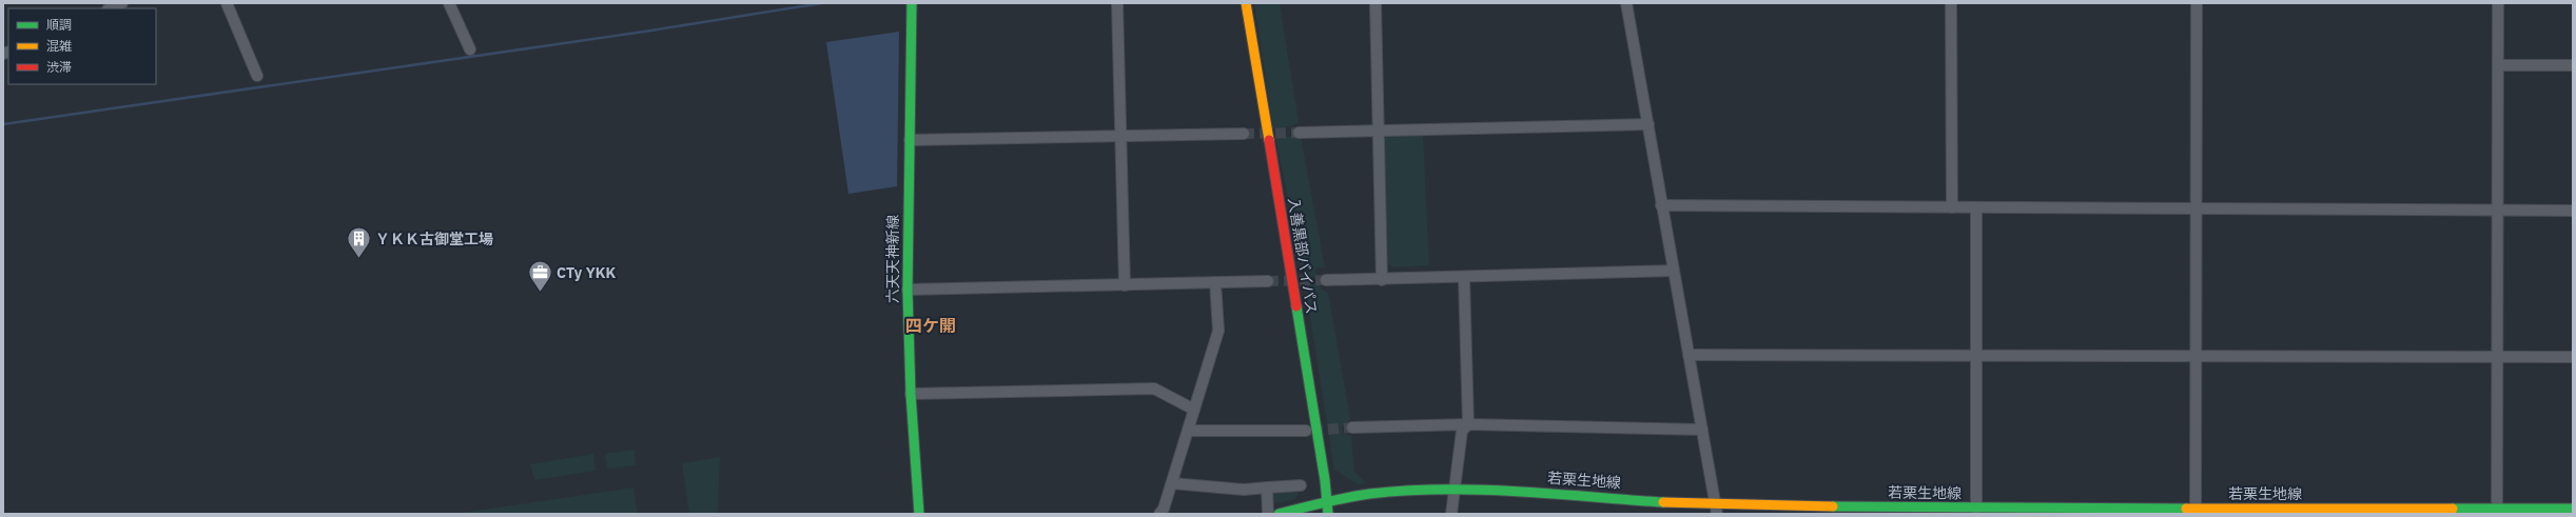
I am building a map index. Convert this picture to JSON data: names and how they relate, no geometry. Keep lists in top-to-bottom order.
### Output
{
  "streets": {
    "main road": ["入善黒部バイパス", "六天天神新線", "若栗生地線"]
  },
  "crossings": [
    ["入善黒部バイパス", "若栗生地線"]
  ],
  "districts": ["四ケ開"],
  "places": {
    "building": ["ＹＫＫ古御堂工場"],
    "office": ["CTy YKK"]
  },
  "legend": ["順調", "混雑", "渋滞"]
}
